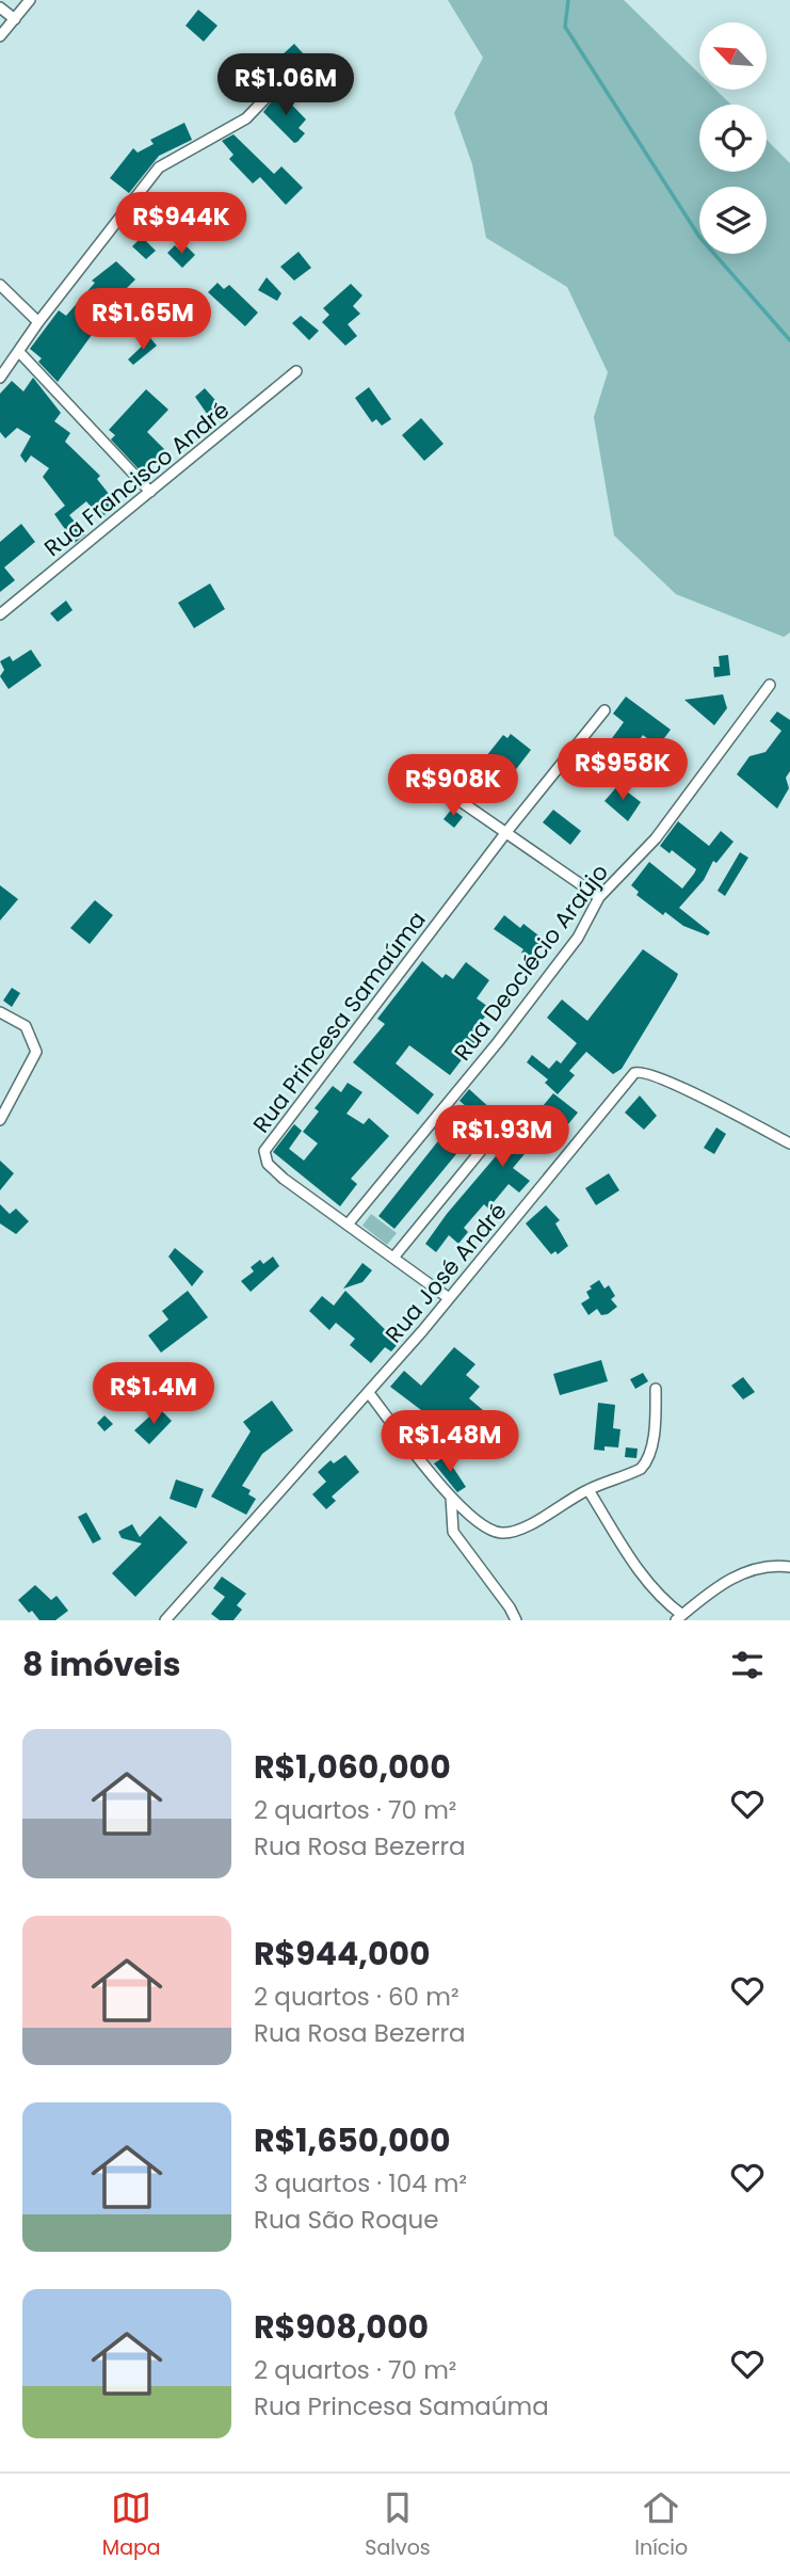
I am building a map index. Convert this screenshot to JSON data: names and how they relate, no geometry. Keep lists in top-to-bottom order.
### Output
{
  "streets": {
    "street": [
      "Rua Francisco André",
      "Rua Deoclécio Araújo",
      "Rua Princesa Samaúma",
      "Rua José André"
    ]
  },
  "crossings": [
    ["Rua Deoclécio Araújo", "Rua Princesa Samaúma"],
    ["Rua Princesa Samaúma", "Rua José André"]
  ],
  "north": "top left",
  "page": {
    "price": [
      "R$1.06M",
      "R$944K",
      "R$1.65M",
      "R$958K",
      "R$908K",
      "R$1.93M",
      "R$1.4M",
      "R$1.48M"
    ],
    "heading": "8 imóveis",
    "list": [
      {
        "name": "R$1,060,000",
        "note": "2 quartos · 70 m² · Rua Rosa Bezerra"
      },
      {
        "name": "R$944,000",
        "note": "2 quartos · 60 m² · Rua Rosa Bezerra"
      },
      {
        "name": "R$1,650,000",
        "note": "3 quartos · 104 m² · Rua São Roque"
      },
      {
        "name": "R$908,000",
        "note": "2 quartos · 70 m² · Rua Princesa Samaúma"
      }
    ],
    "tabs": ["Mapa", "Salvos", "Início"]
  }
}
